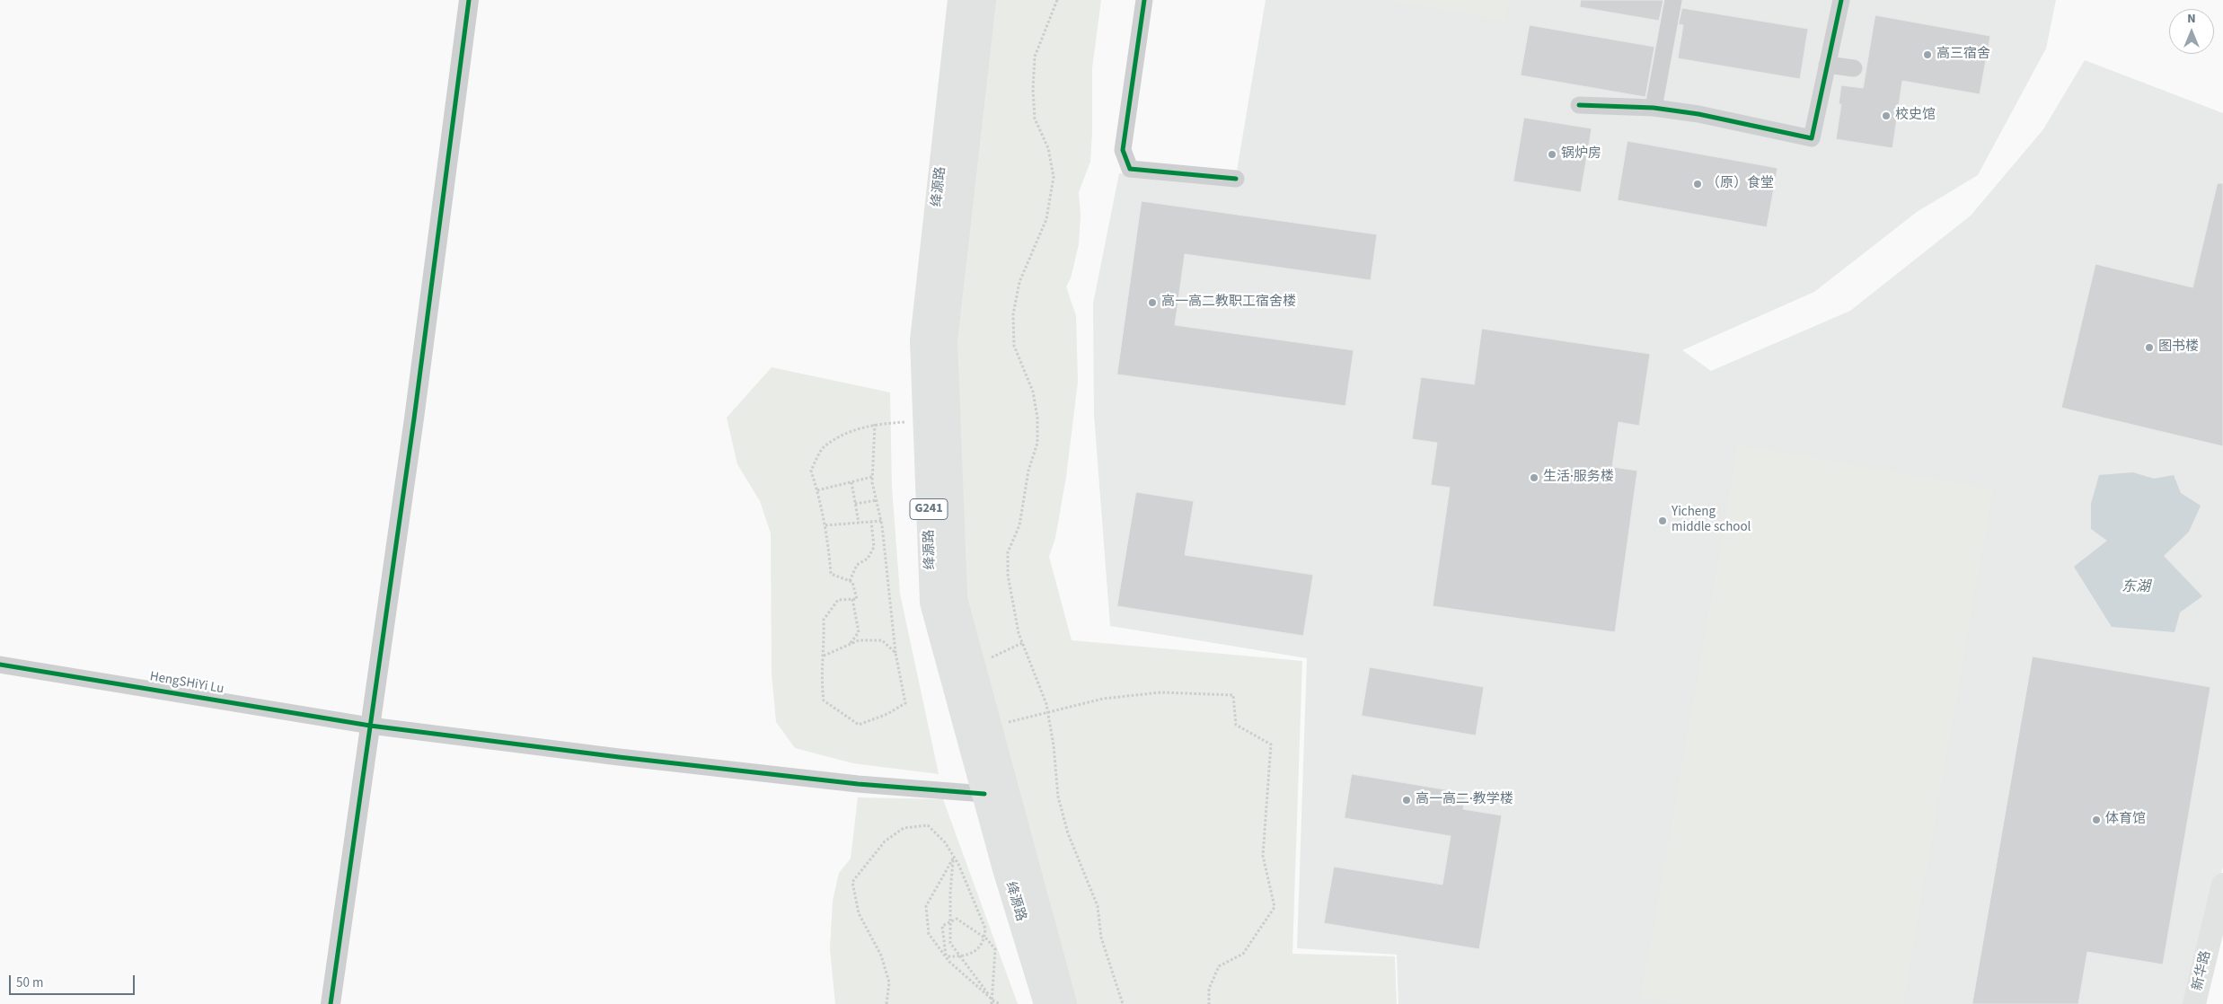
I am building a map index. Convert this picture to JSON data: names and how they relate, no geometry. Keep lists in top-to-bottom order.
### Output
{
  "streets": {
    "highway": ["绛源路", "G241"],
    "main road": ["新华路"],
    "street": ["HengSHiYi Lu"]
  },
  "crossings": [
    ["绛源路", "HengSHiYi Lu"]
  ],
  "water": ["东湖"],
  "places": [
    "高三宿舍",
    "校史馆",
    "锅炉房",
    "（原）食堂",
    "高一高二教职工宿舍楼",
    "图书楼",
    "生活·服务楼",
    "Yicheng middle school",
    "高一高二·教学楼",
    "体育馆"
  ],
  "scale_bar": "50 m",
  "north": "top"
}
